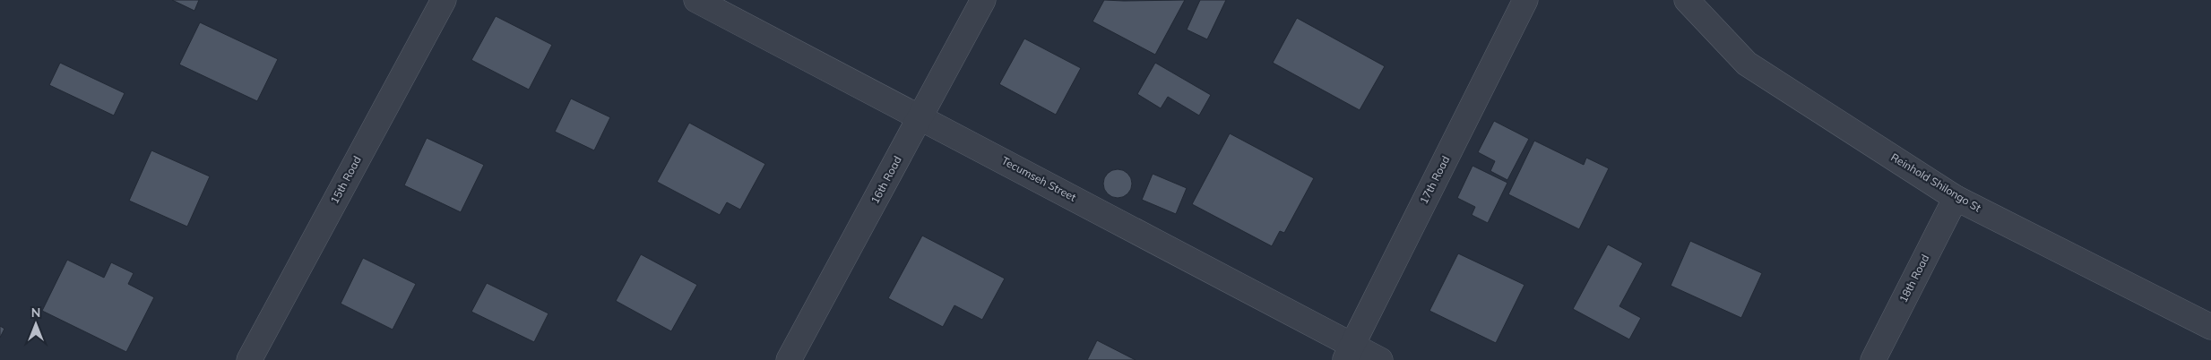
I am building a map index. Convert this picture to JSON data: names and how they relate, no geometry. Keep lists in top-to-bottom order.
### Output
{
  "streets": {
    "street": [
      "Tecumseh Street",
      "15th Road",
      "16th Road",
      "17th Road",
      "Reinhold Shilongo St",
      "18th Road"
    ]
  },
  "crossings": [
    ["Tecumseh Street", "16th Road"],
    ["Tecumseh Street", "17th Road"],
    ["Reinhold Shilongo St", "18th Road"]
  ],
  "north": "top"
}
